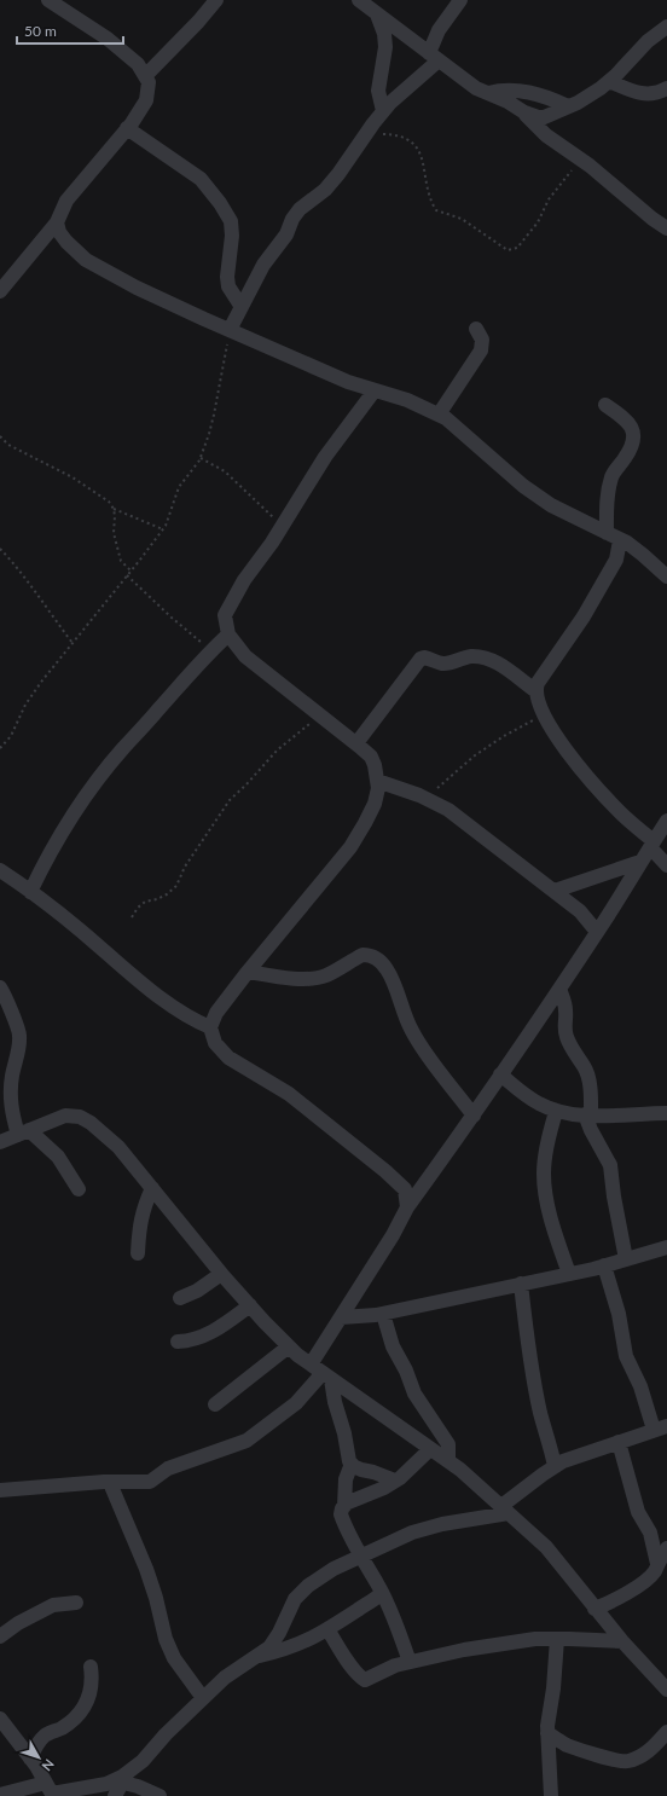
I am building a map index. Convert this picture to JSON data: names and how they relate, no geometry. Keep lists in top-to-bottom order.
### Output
{
  "scale_bar": "50 m",
  "north": "bottom right"
}
